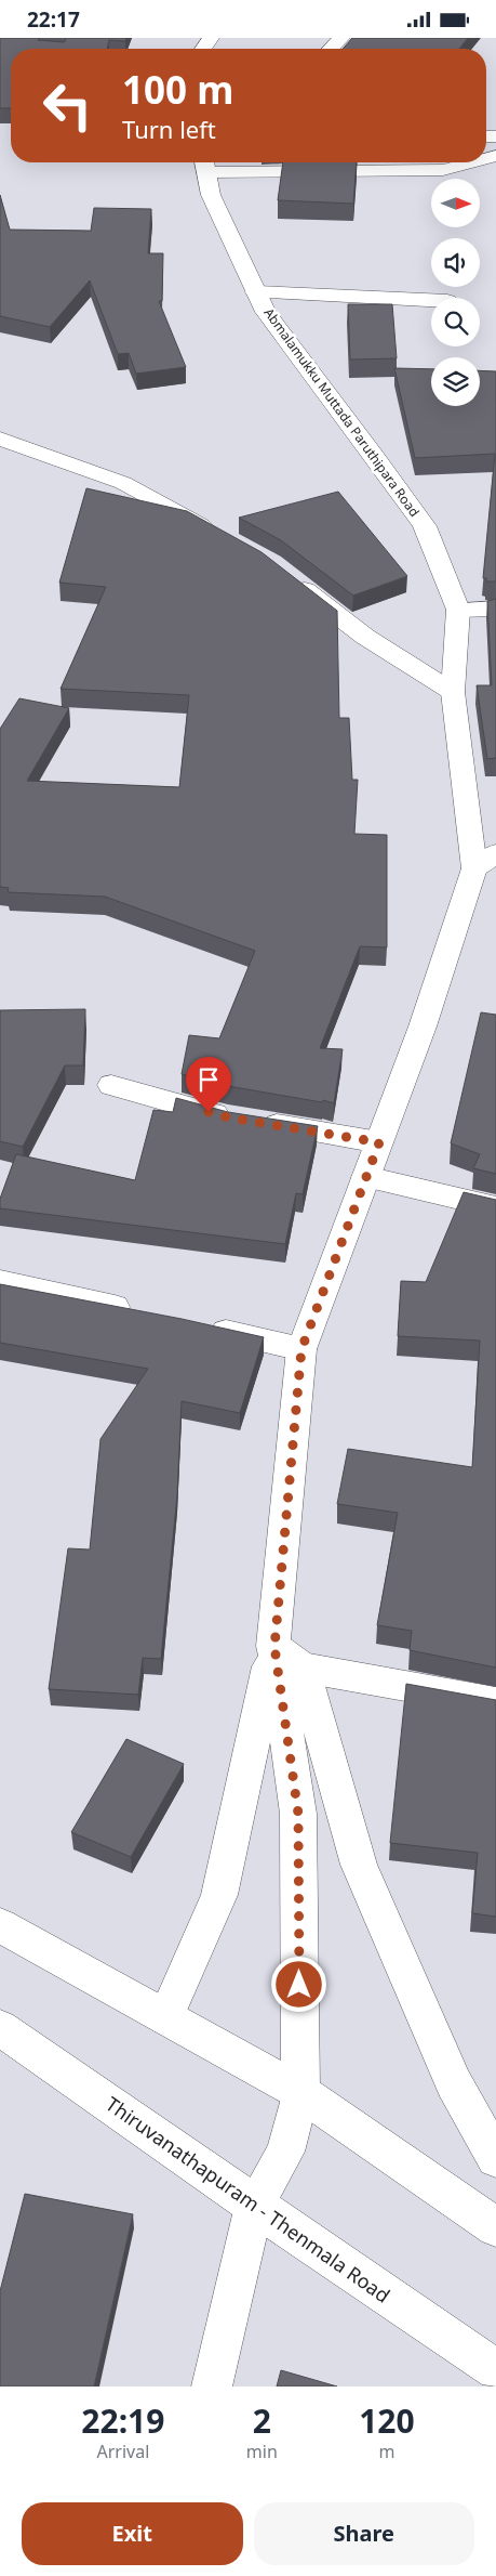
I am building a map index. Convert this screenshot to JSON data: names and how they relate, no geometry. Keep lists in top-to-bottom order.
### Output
{
  "streets": {
    "main road": ["Abmalamukku Muttada Paruthipara Road", "Thiruvanathapuram - Thenmala Road"]
  },
  "north": "right",
  "page": {
    "status": "22:17",
    "turn": ["100 m", "Turn left"],
    "eta": [
      "22:19",
      "Arrival",
      "2",
      "min",
      "120",
      "m"
    ],
    "buttons": ["Exit", "Share"]
  }
}
